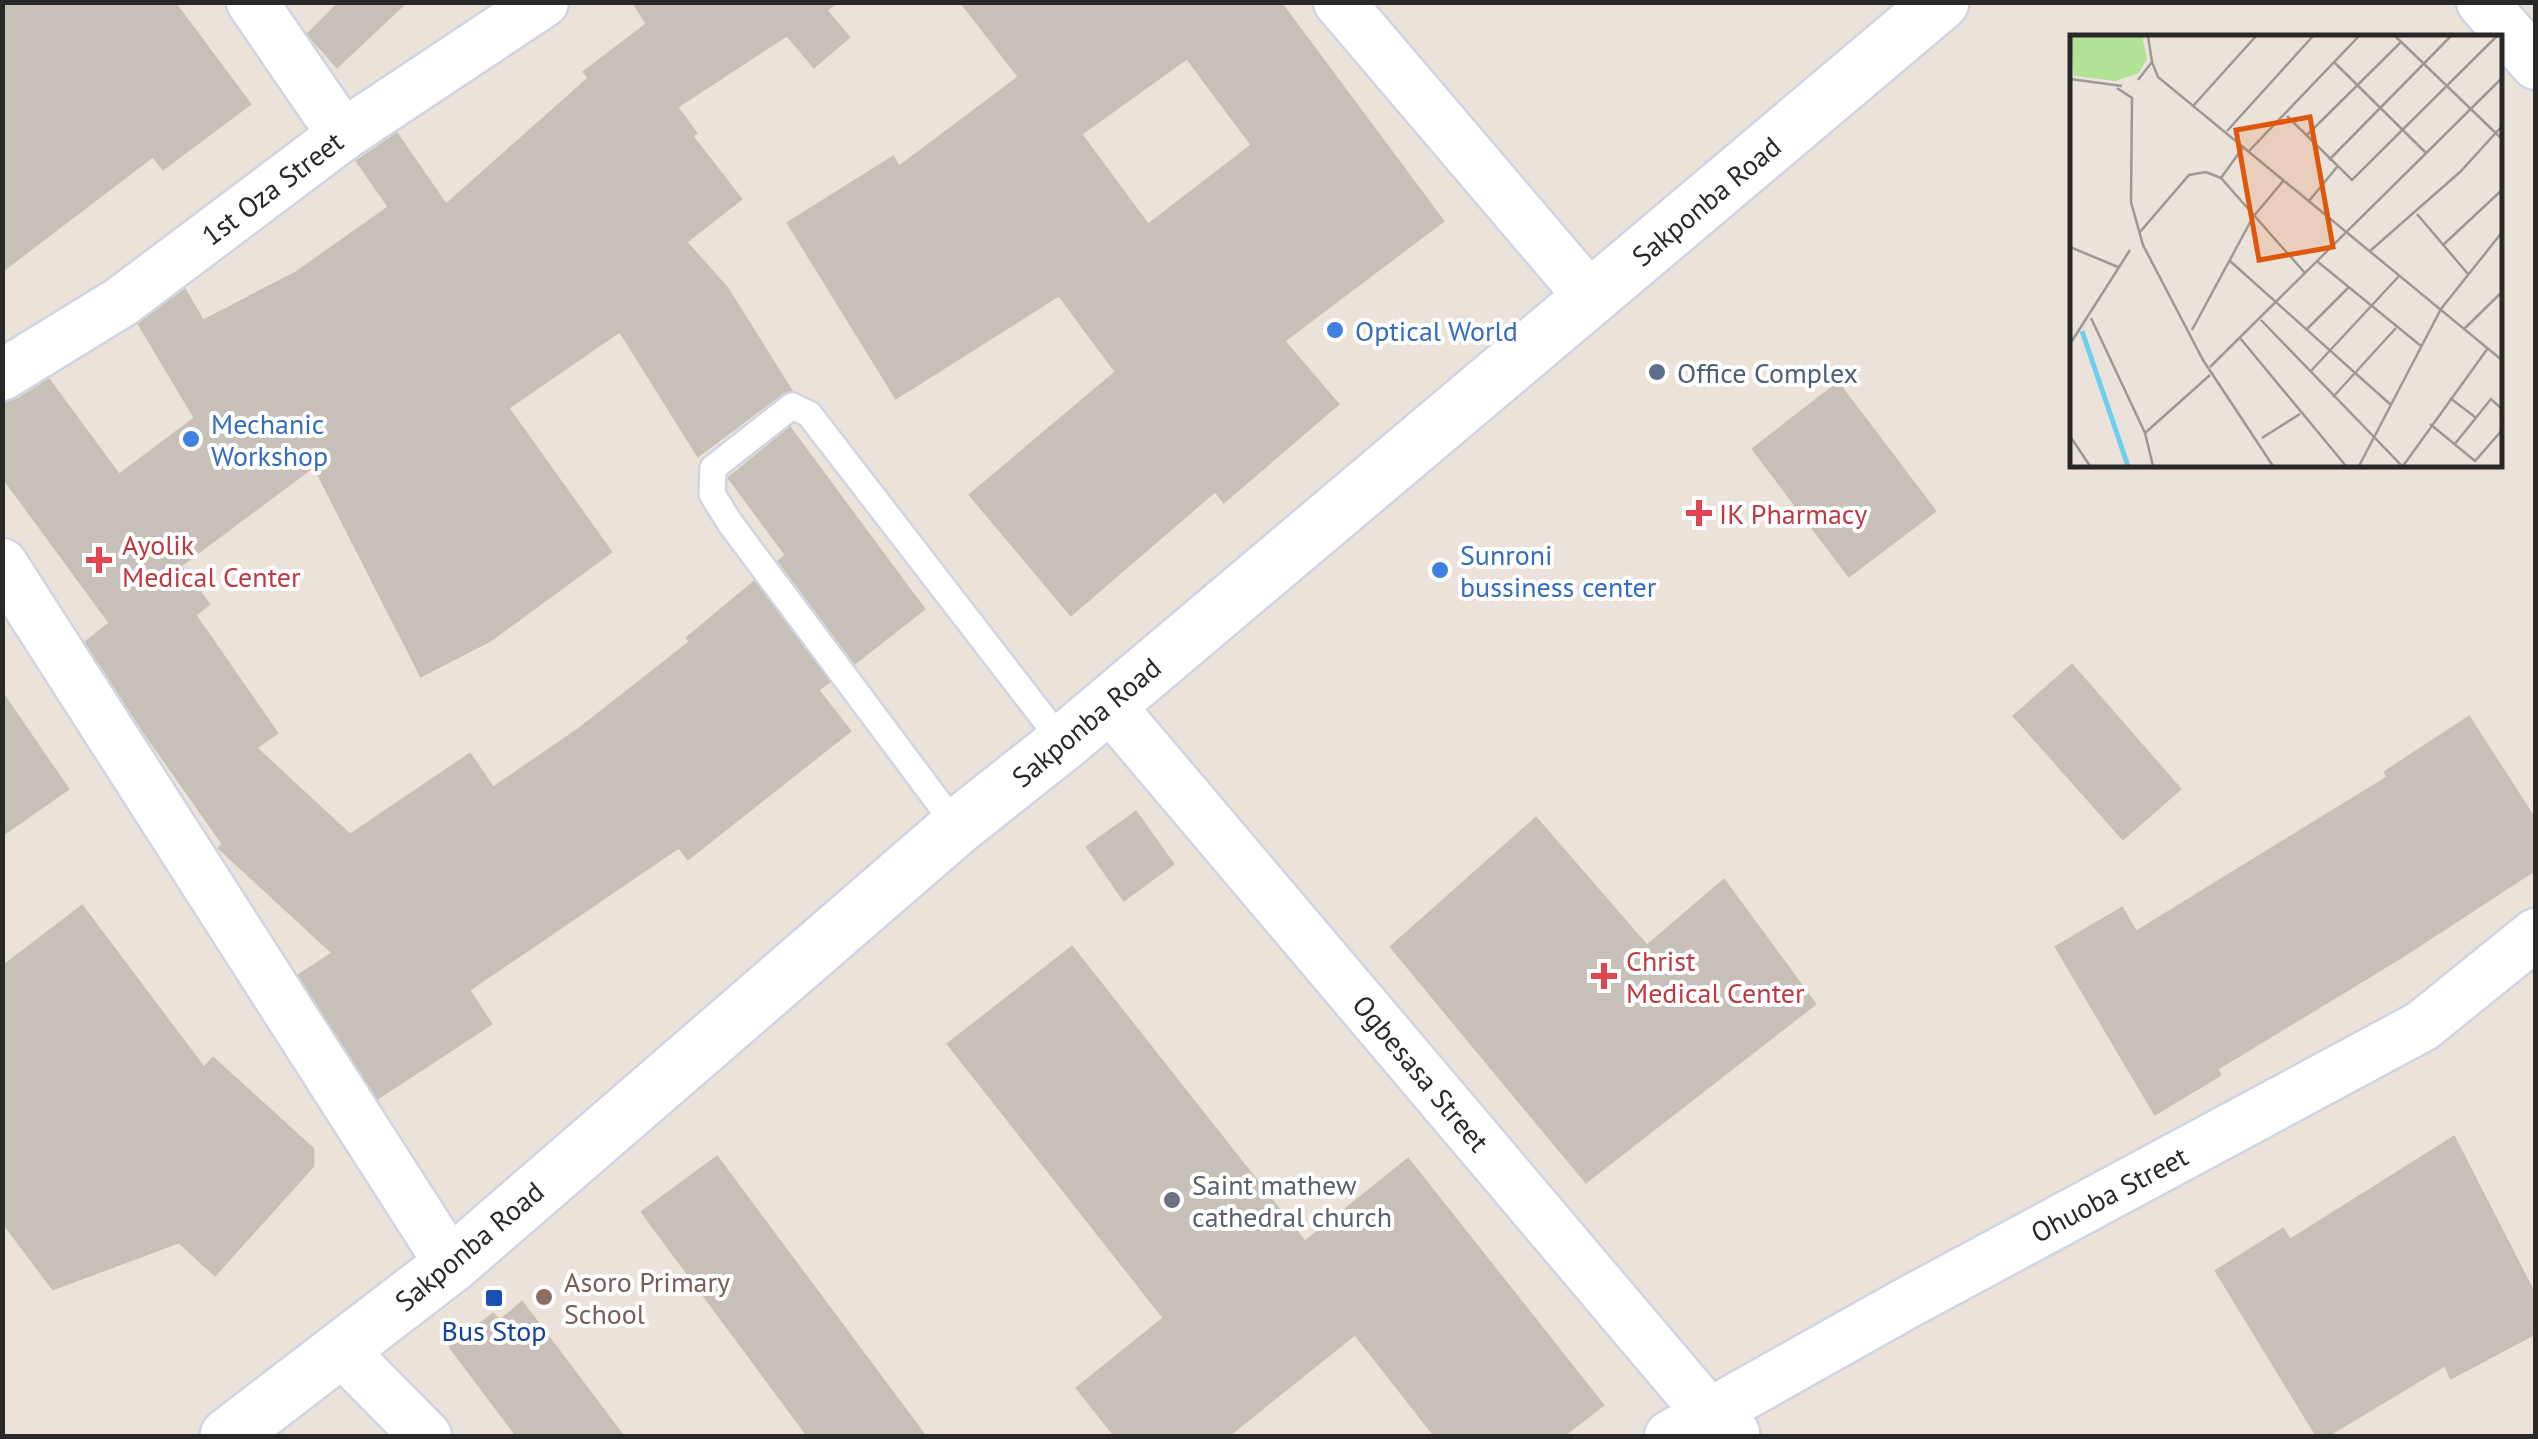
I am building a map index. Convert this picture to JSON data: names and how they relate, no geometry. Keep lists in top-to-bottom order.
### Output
{
  "streets": {
    "main road": ["Sakponba Road"],
    "street": ["1st Oza Street", "Ogbesasa Street", "Ohuoba Street"]
  },
  "crossings": [
    ["Sakponba Road", "Ogbesasa Street"],
    ["Ogbesasa Street", "Ohuoba Street"]
  ],
  "places": {
    "other": [
      "Optical World",
      "Office Complex",
      "Mechanic Workshop",
      "Sunroni bussiness center",
      "Saint mathew cathedral church",
      "Asoro Primary School"
    ],
    "health": ["IK Pharmacy", "Ayolik Medical Center", "Christ Medical Center"],
    "transit": ["Bus Stop"]
  }
}
